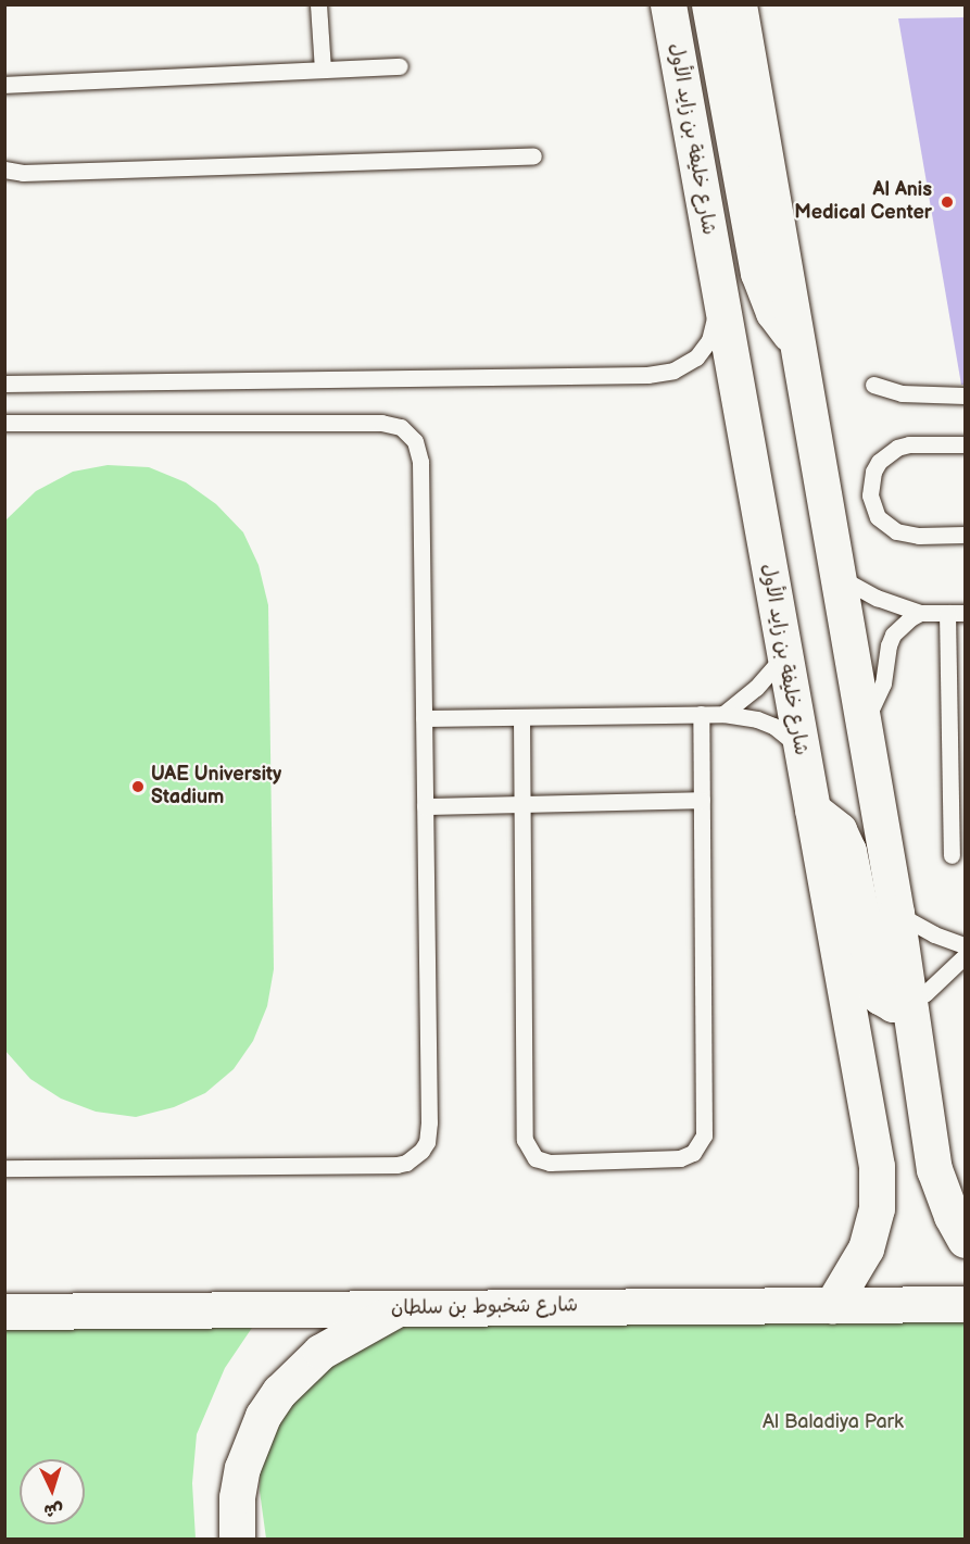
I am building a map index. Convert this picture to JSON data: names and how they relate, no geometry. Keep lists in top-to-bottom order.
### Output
{
  "streets": {
    "main road": ["شارع خليفة بن زايد الأول", "شارع شخبوط بن سلطان"]
  },
  "crossings": [
    ["شارع خليفة بن زايد الأول", "شارع شخبوط بن سلطان"]
  ],
  "parks": ["Al Baladiya Park"],
  "places": ["Al Anis Medical Center", "UAE University Stadium"],
  "north": "bottom"
}
